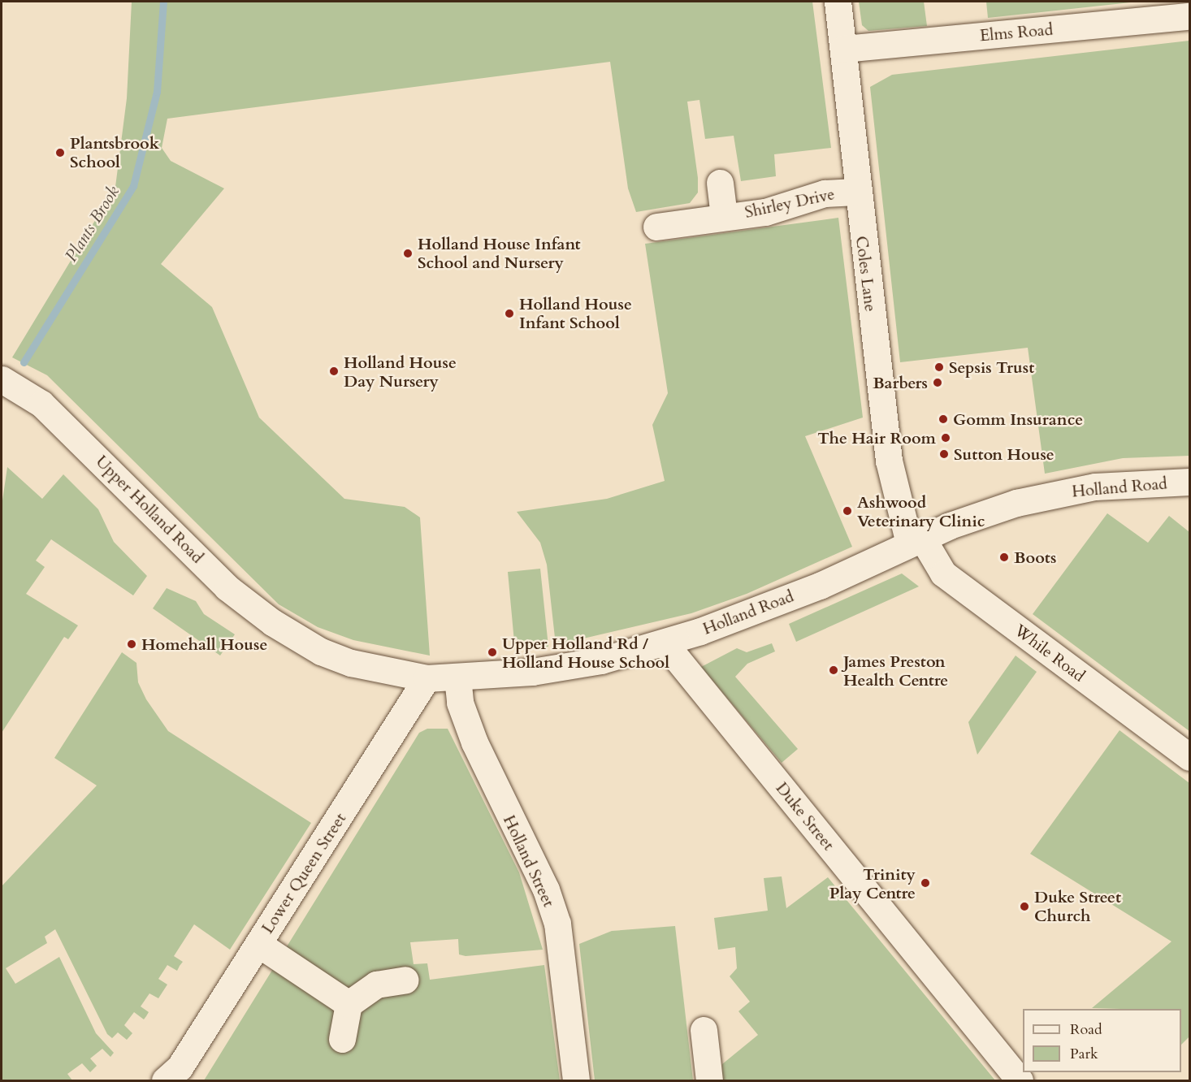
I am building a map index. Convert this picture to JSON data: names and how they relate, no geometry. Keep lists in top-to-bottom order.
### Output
{
  "streets": {
    "street": [
      "Elms Road",
      "Shirley Drive",
      "Coles Lane",
      "Holland Road",
      "Upper Holland Road",
      "While Road",
      "Duke Street",
      "Holland Street",
      "Lower Queen Street"
    ]
  },
  "crossings": [
    ["Elms Road", "Coles Lane"],
    ["Shirley Drive", "Coles Lane"],
    ["Coles Lane", "Holland Road"],
    ["Coles Lane", "While Road"],
    ["Holland Road", "Upper Holland Road"],
    ["Holland Road", "While Road"],
    ["Holland Road", "Duke Street"],
    ["Holland Road", "Holland Street"],
    ["Holland Road", "Lower Queen Street"]
  ],
  "water": ["Plants Brook"],
  "places": [
    "Plantsbrook School",
    "Holland House Infant School and Nursery",
    "Holland House Infant School",
    "Sepsis Trust",
    "Holland House Day Nursery",
    "Barbers",
    "Gomm Insurance",
    "The Hair Room",
    "Sutton House",
    "Ashwood Veterinary Clinic",
    "Boots",
    "Homehall House",
    "Upper Holland Rd / Holland House School",
    "James Preston Health Centre",
    "Trinity Play Centre",
    "Duke Street Church"
  ],
  "legend": ["Road", "Park"]
}
